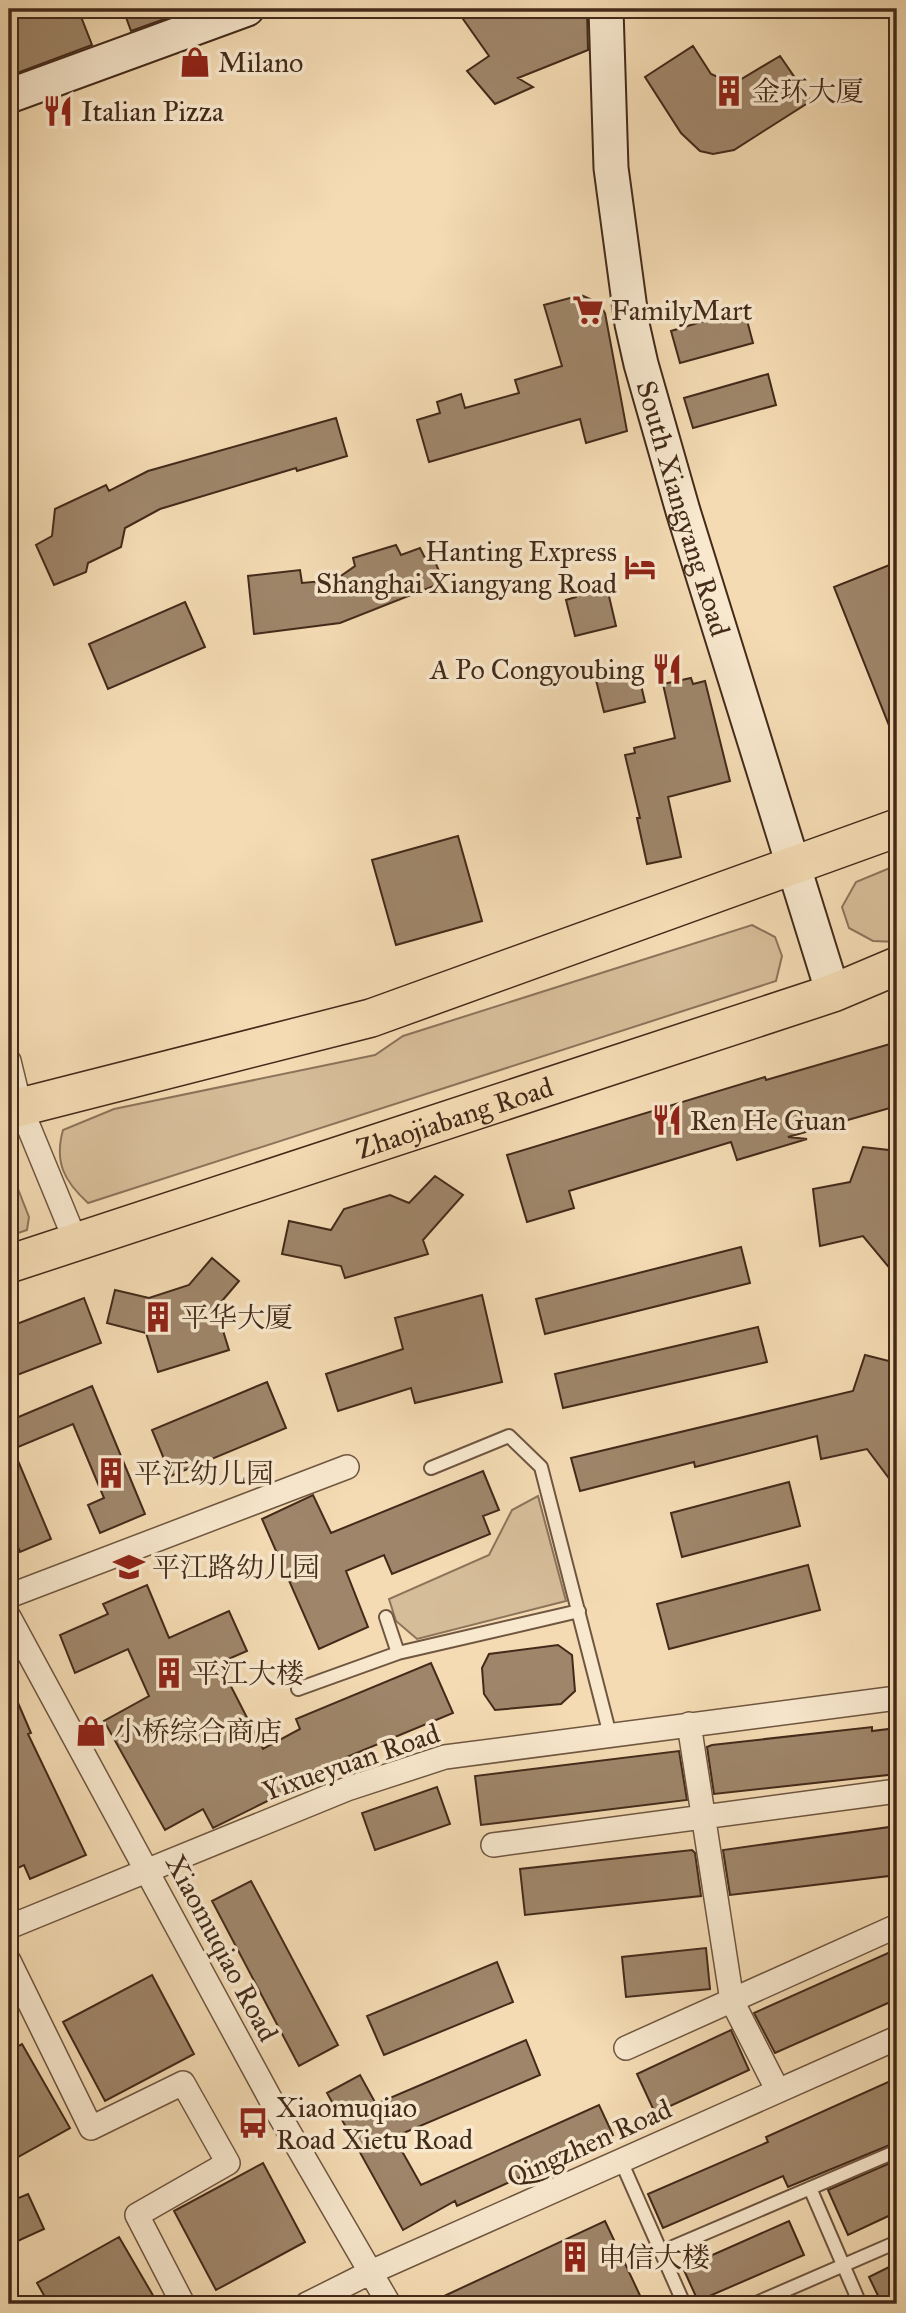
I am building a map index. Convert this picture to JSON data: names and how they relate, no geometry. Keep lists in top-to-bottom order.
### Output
{
  "streets": {
    "main road": ["Zhaojiabang Road"],
    "street": [
      "South Xiangyang Road",
      "Yixueyuan Road",
      "Xiaomuqiao Road",
      "Qingzhen Road"
    ]
  },
  "crossings": [
    ["South Xiangyang Road", "Zhaojiabang Road"],
    ["Yixueyuan Road", "Xiaomuqiao Road"],
    ["Xiaomuqiao Road", "Qingzhen Road"]
  ],
  "places": {
    "shop": ["Milano", "小桥综合商店"],
    "building": [
      "金环大厦",
      "平华大厦",
      "平江幼儿园",
      "平江大楼",
      "申信大楼"
    ],
    "restaurant": ["Italian Pizza", "A Po Congyoubing", "Ren He Guan"],
    "supermarket": ["FamilyMart"],
    "hotel": ["Hanting Express Shanghai Xiangyang Road"],
    "school or university": ["平江路幼儿园"],
    "bus stop": ["Xiaomuqiao Road Xietu Road"]
  }
}
